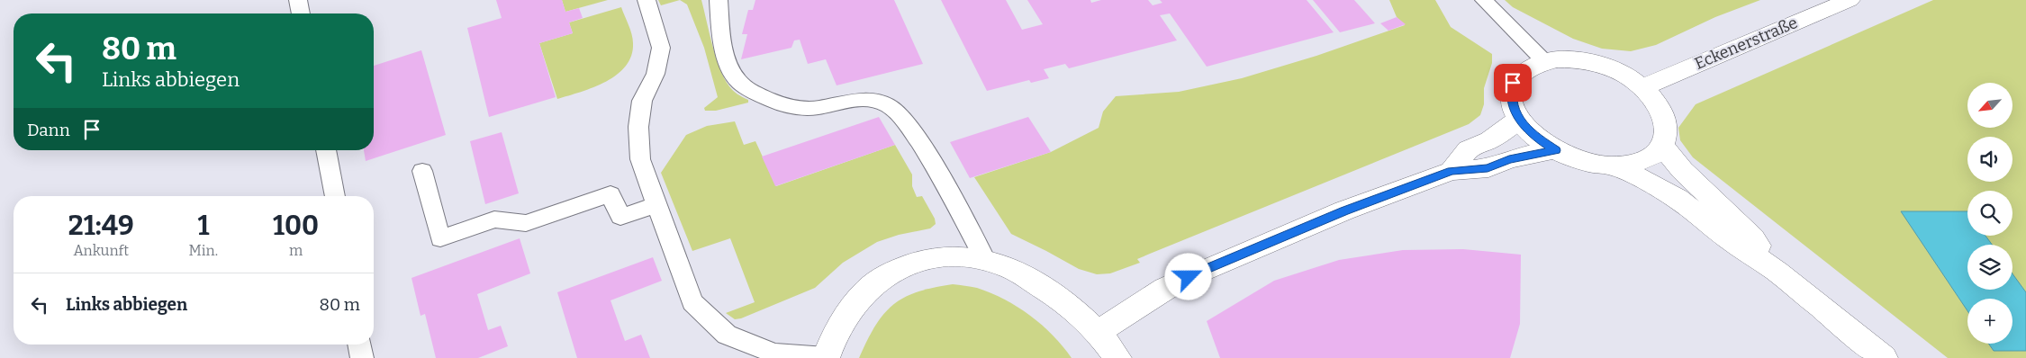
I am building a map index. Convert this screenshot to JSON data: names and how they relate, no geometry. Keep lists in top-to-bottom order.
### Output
{
  "streets": {
    "main road": ["Eckenerstraße"]
  },
  "north": "bottom left",
  "page": {
    "turn": ["80 m", "Links abbiegen"],
    "map_buttons": "+",
    "then": "Dann",
    "eta": [
      "21:49",
      "Ankunft",
      "1",
      "Min.",
      "100",
      "m"
    ],
    "list": [
      {
        "name": "Links abbiegen",
        "value": "80 m"
      }
    ]
  }
}
